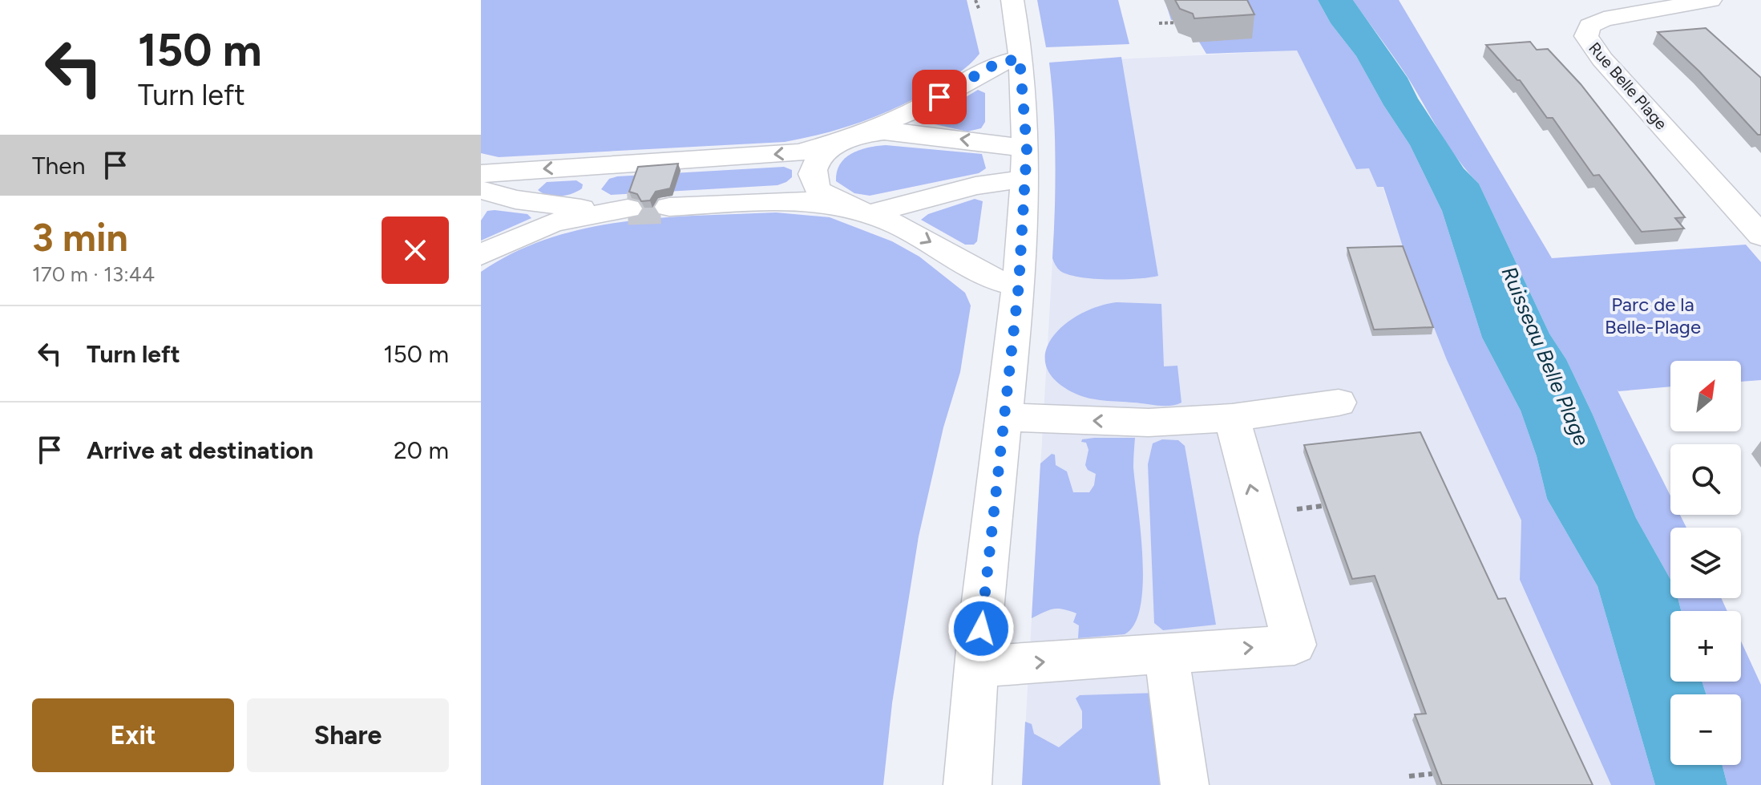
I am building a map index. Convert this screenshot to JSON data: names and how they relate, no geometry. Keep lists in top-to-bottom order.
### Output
{
  "streets": {
    "street": ["Rue Belle Plage"]
  },
  "water": ["Ruisseau Belle Plage"],
  "parks": ["Parc de la Belle-Plage"],
  "north": "top right",
  "page": {
    "turn": ["150 m", "Turn left"],
    "then": "Then",
    "heading": ["3 min", "170 m · 13:44"],
    "list": [
      {
        "name": "Turn left",
        "value": "150 m"
      },
      {
        "name": "Arrive at destination",
        "value": "20 m"
      }
    ],
    "map_buttons": ["+", "−"],
    "buttons": ["Exit", "Share"]
  }
}
